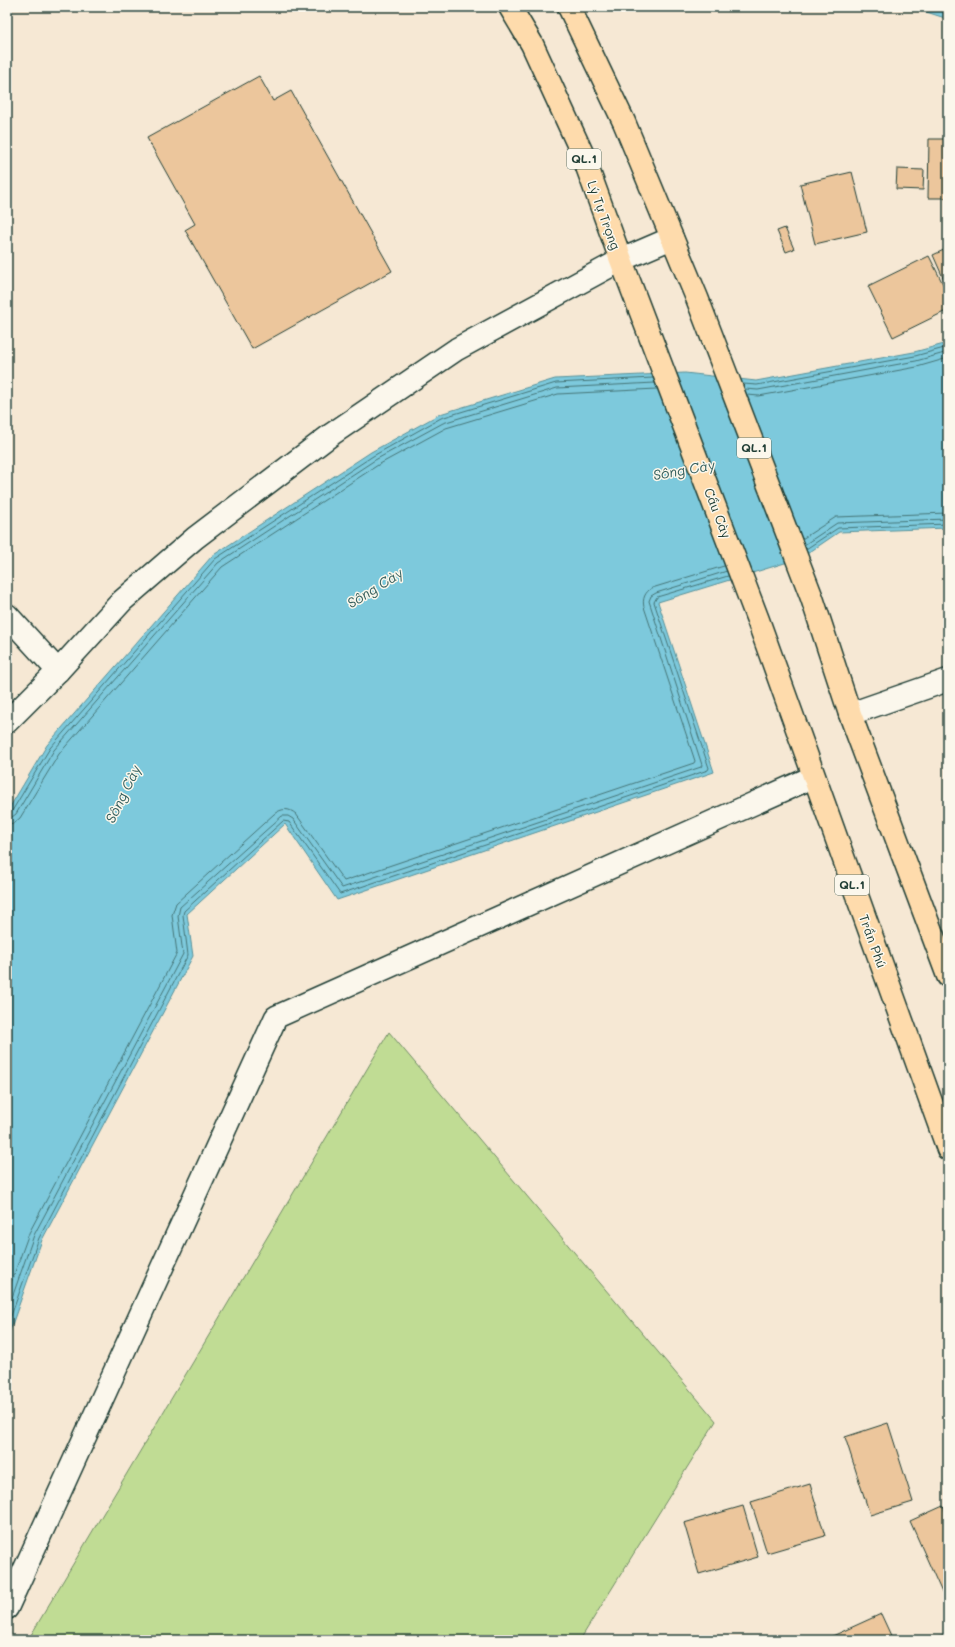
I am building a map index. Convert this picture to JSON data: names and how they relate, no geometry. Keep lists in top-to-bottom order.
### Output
{
  "streets": {
    "main road": [
      "QL.1",
      "Lý Tự Trọng",
      "Cầu Cày",
      "Trần Phú"
    ]
  },
  "crossings": [
    ["Lý Tự Trọng", "Cầu Cày"],
    ["Cầu Cày", "Trần Phú"]
  ],
  "water": ["Sông Cày"]
}
